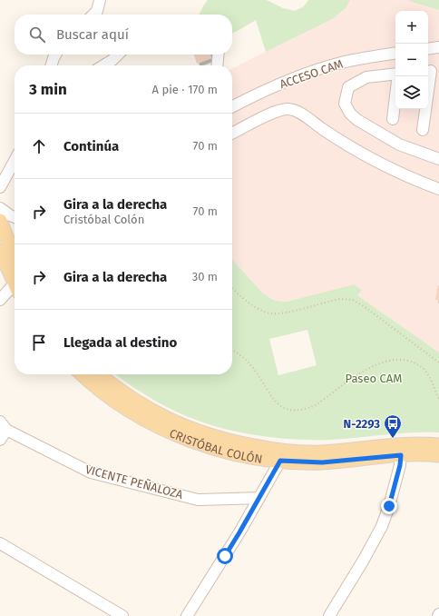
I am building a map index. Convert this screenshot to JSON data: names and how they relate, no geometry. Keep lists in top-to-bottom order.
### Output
{
  "streets": {
    "main road": ["CRISTÓBAL COLÓN"],
    "street": ["ACCESO CAM", "VICENTE PEÑALOZA"]
  },
  "parks": ["Paseo CAM"],
  "places": {
    "bus stop": ["N-2293"]
  },
  "page": {
    "map_buttons": ["+", "−"],
    "search": "Buscar aquí",
    "heading": ["3 min", "A pie · 170 m"],
    "list": [
      ["Continúa", "70 m"],
      ["Gira a la derecha", "Cristóbal Colón", "70 m"],
      ["Gira a la derecha", "30 m"],
      "Llegada al destino"
    ]
  }
}
